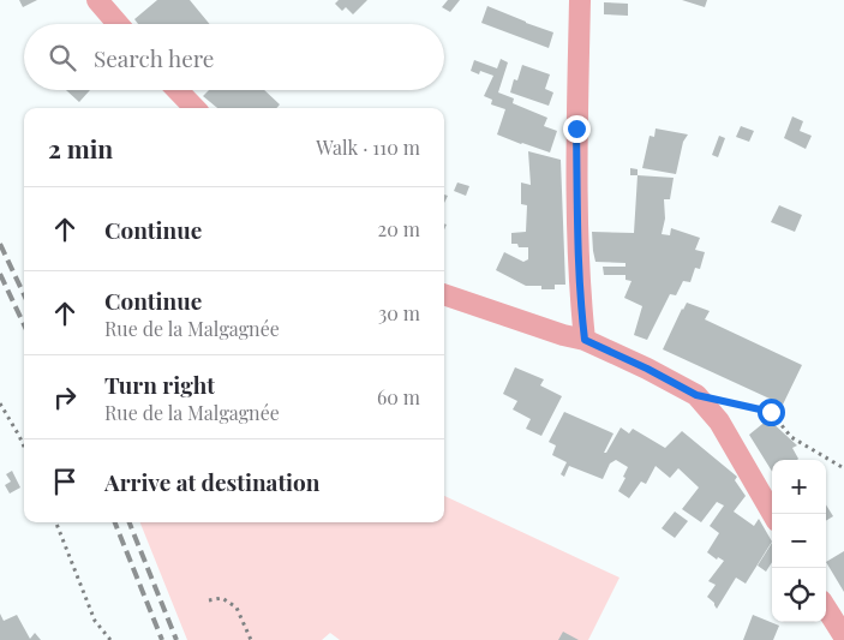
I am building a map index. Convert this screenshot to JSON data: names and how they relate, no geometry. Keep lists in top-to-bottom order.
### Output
{
  "page": {
    "search": "Search here",
    "heading": ["2 min", "Walk · 110 m"],
    "list": [
      ["Continue", "20 m"],
      ["Continue", "Rue de la Malgagnée", "30 m"],
      ["Turn right", "Rue de la Malgagnée", "60 m"],
      "Arrive at destination"
    ],
    "map_buttons": ["+", "−"]
  }
}
